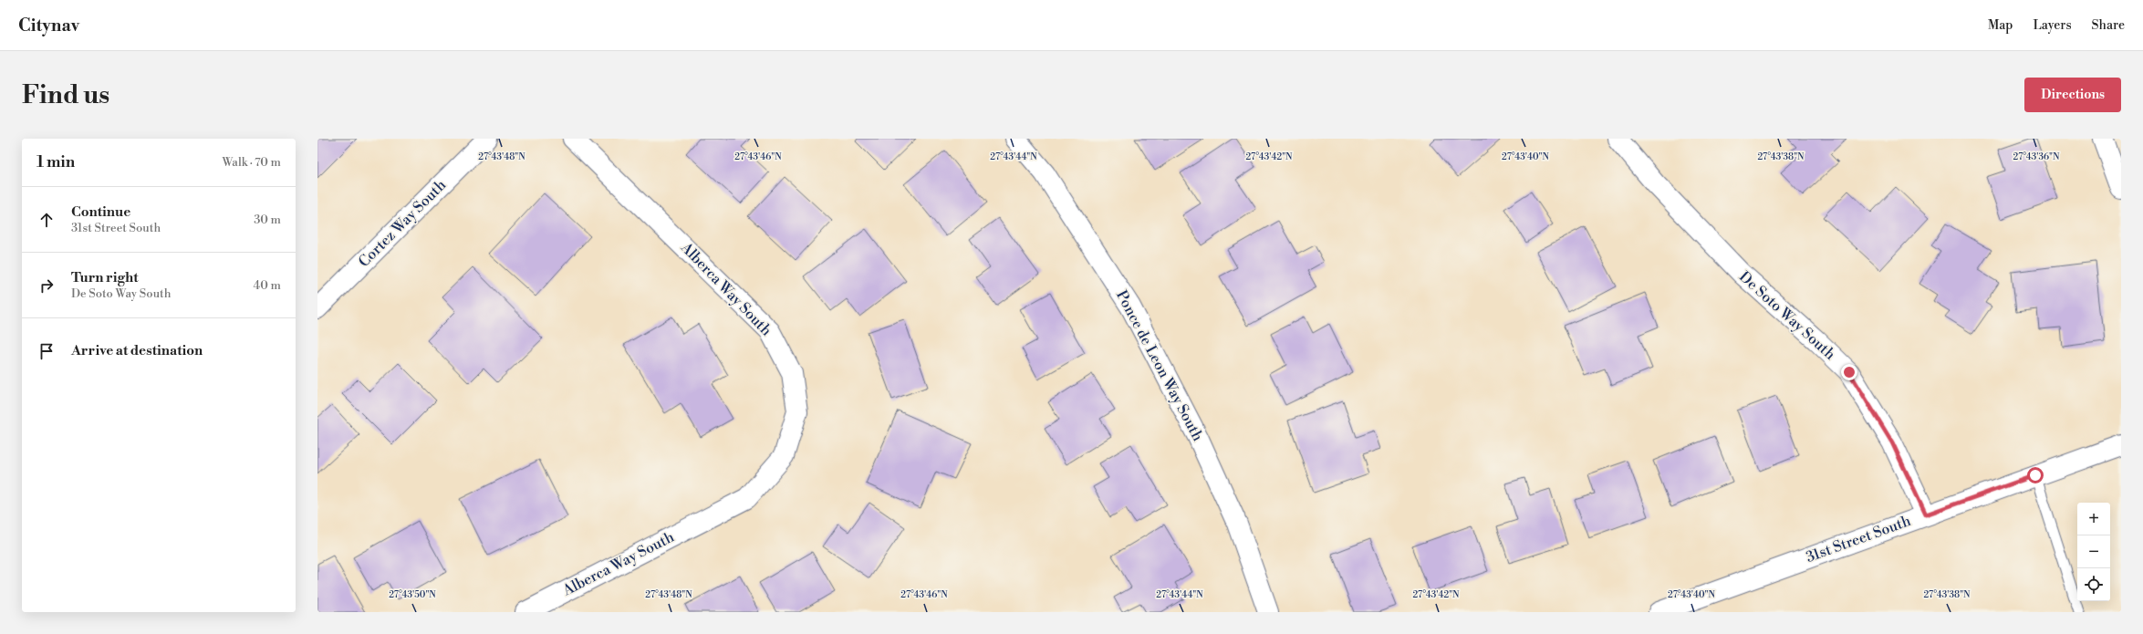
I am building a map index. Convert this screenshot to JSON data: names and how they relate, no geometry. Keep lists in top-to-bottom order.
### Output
{
  "streets": {
    "street": [
      "Cortez Way South",
      "Alberca Way South",
      "De Soto Way South",
      "Ponce de Leon Way South",
      "31st Street South"
    ]
  },
  "crossings": [
    ["De Soto Way South", "31st Street South"]
  ],
  "page": {
    "header": "Citynav",
    "nav": ["Map", "Layers", "Share"],
    "buttons": "Directions",
    "title": "Find us",
    "heading": ["1 min", "Walk · 70 m"],
    "list": [
      ["Continue", "31st Street South", "30 m"],
      ["Turn right", "De Soto Way South", "40 m"],
      "Arrive at destination"
    ],
    "map_buttons": ["+", "−"]
  },
  "coordinates": [
    "27°43'48\"N",
    "27°43'46\"N",
    "27°43'44\"N",
    "27°43'42\"N",
    "27°43'40\"N",
    "27°43'38\"N",
    "27°43'36\"N",
    "27°43'50\"N"
  ]
}
